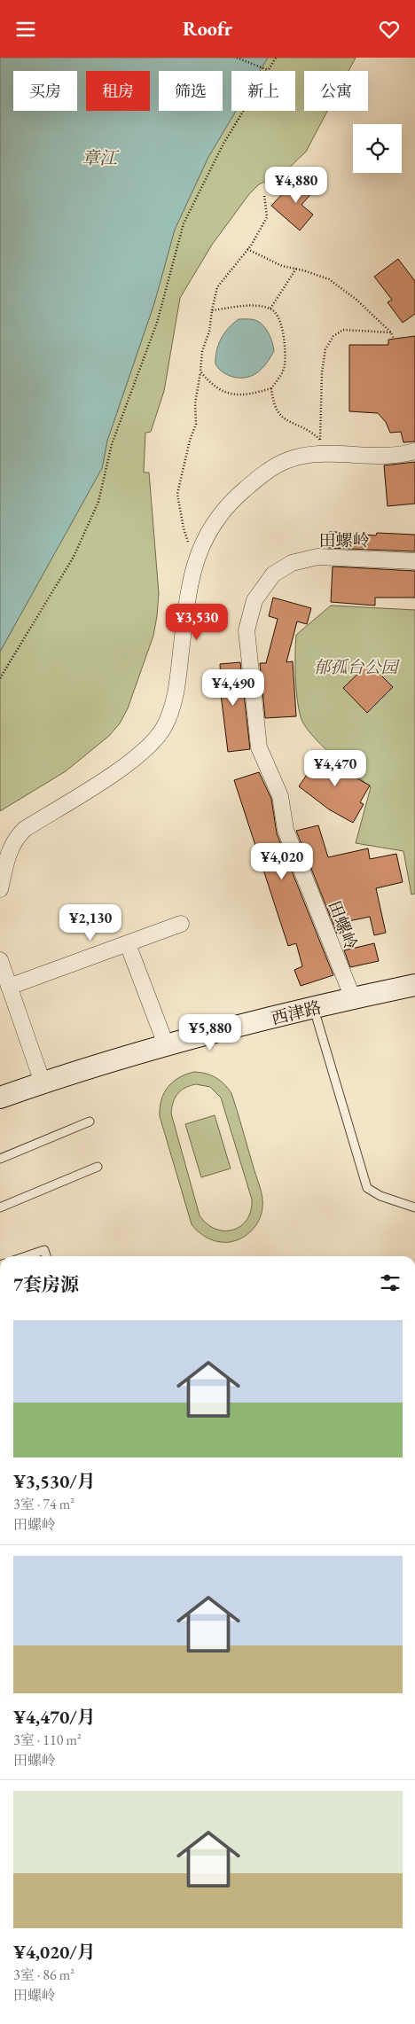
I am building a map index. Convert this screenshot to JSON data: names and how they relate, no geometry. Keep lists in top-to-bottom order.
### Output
{
  "streets": {
    "main road": ["西津路"],
    "street": ["田螺岭"]
  },
  "crossings": [
    ["田螺岭", "西津路"]
  ],
  "water": ["章江"],
  "parks": ["郁孤台公园"],
  "page": {
    "header": "Roofr",
    "chip": [
      "买房",
      "租房",
      "筛选",
      "新上",
      "公寓"
    ],
    "price": [
      "¥4,880",
      "¥3,530",
      "¥4,490",
      "¥4,470",
      "¥4,020",
      "¥2,130",
      "¥5,880"
    ],
    "heading": "7套房源",
    "list": [
      {
        "name": "¥3,530/月",
        "note": "3室 · 74 m² · 田螺岭"
      },
      {
        "name": "¥4,470/月",
        "note": "3室 · 110 m² · 田螺岭"
      },
      {
        "name": "¥4,020/月",
        "note": "3室 · 86 m² · 田螺岭"
      }
    ]
  }
}
